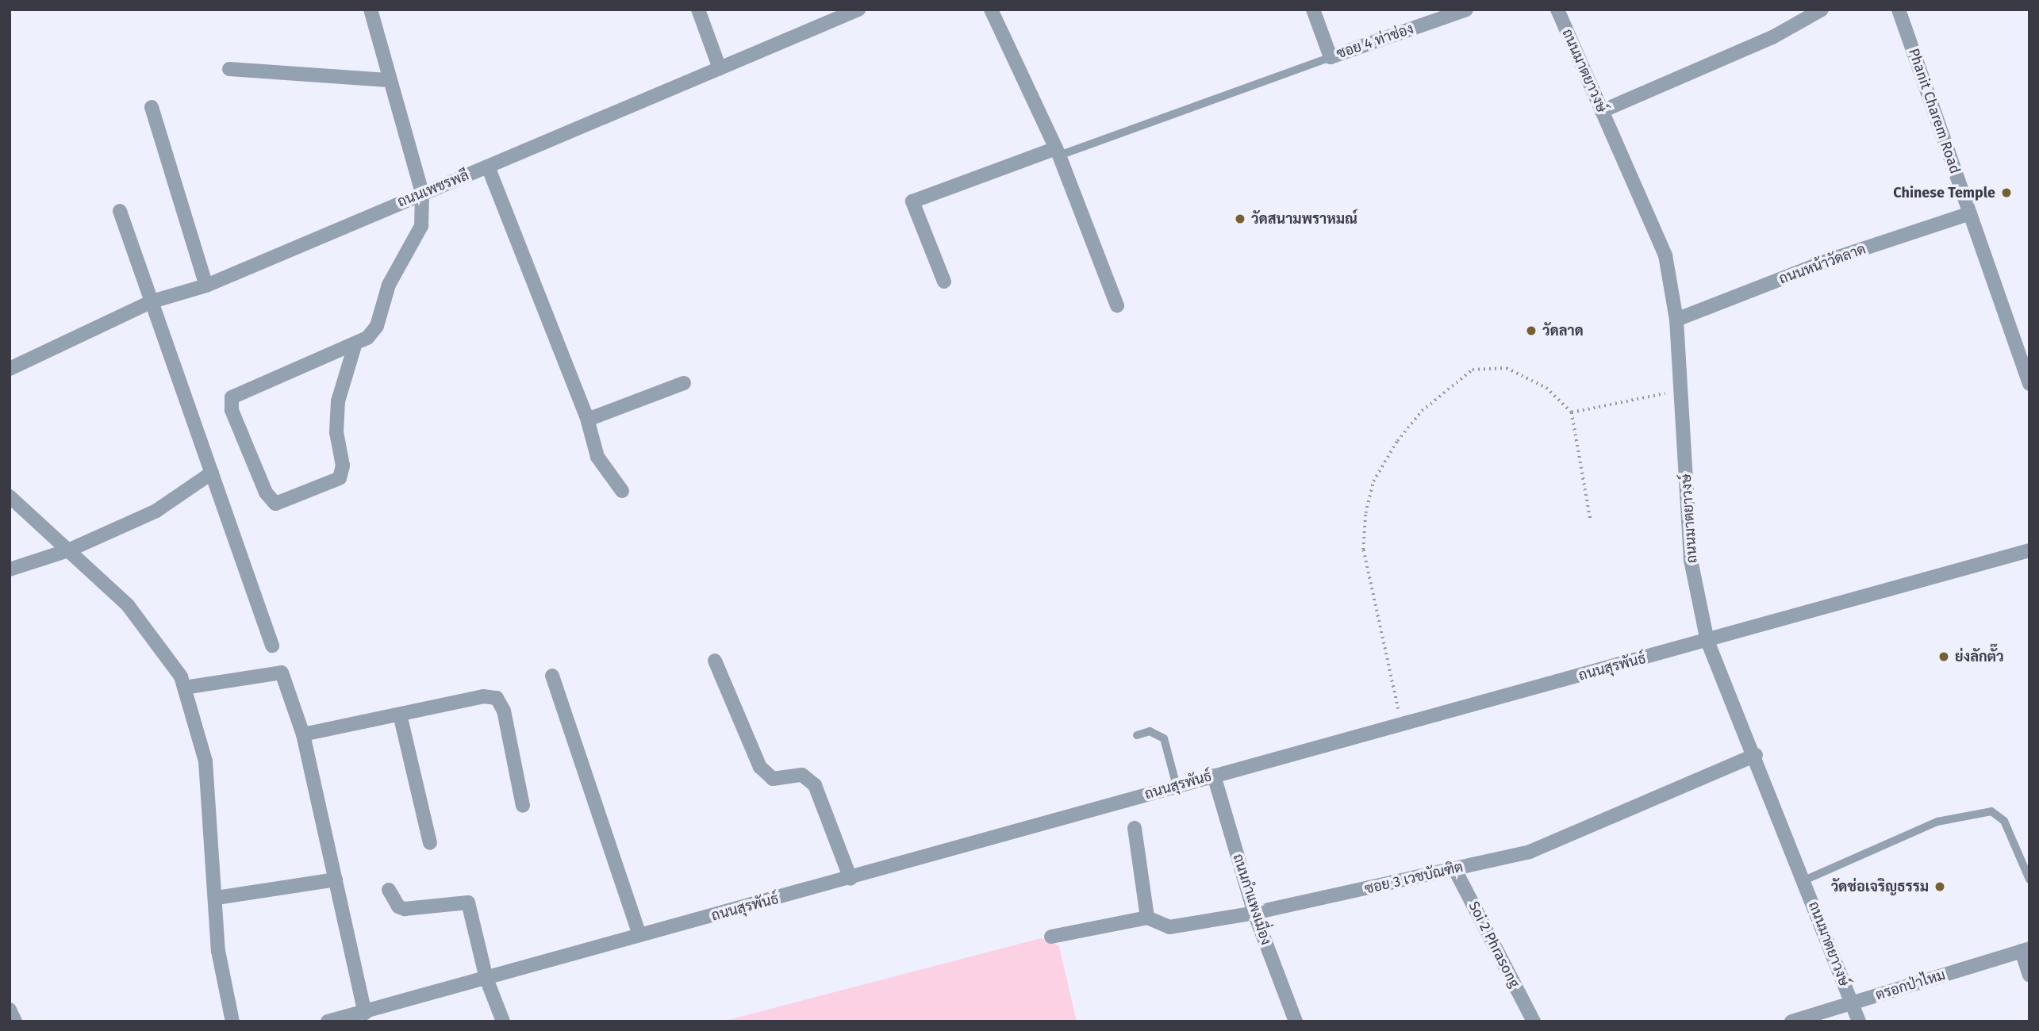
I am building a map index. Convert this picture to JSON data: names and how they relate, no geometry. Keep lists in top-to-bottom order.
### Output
{
  "streets": {
    "street": [
      "ซอย 4 ท่าช่อง",
      "ถนนมาตยาวงษ์",
      "Phanit Charem Road",
      "ถนนเพชรพลี",
      "ถนนหน้าวัดลาด",
      "ถนนสุรพันธ์",
      "ซอย 3 เวชบัณฑิต",
      "ถนนกำแพงเมี่อง",
      "Soi 2 Phrasong",
      "ตรอกป่าไหม"
    ]
  },
  "crossings": [
    ["ถนนมาตยาวงษ์", "ถนนหน้าวัดลาด"],
    ["ถนนมาตยาวงษ์", "ถนนสุรพันธ์"],
    ["ถนนมาตยาวงษ์", "ซอย 3 เวชบัณฑิต"],
    ["ถนนมาตยาวงษ์", "ตรอกป่าไหม"],
    ["Phanit Charem Road", "ถนนหน้าวัดลาด"],
    ["ถนนสุรพันธ์", "ถนนกำแพงเมี่อง"],
    ["ซอย 3 เวชบัณฑิต", "ถนนกำแพงเมี่อง"],
    ["ซอย 3 เวชบัณฑิต", "Soi 2 Phrasong"]
  ],
  "places": [
    "Chinese Temple",
    "วัดสนามพราหมณ์",
    "วัดลาด",
    "ย่งลักตั๊ว",
    "วัดช่อเจริญธรรม"
  ]
}
